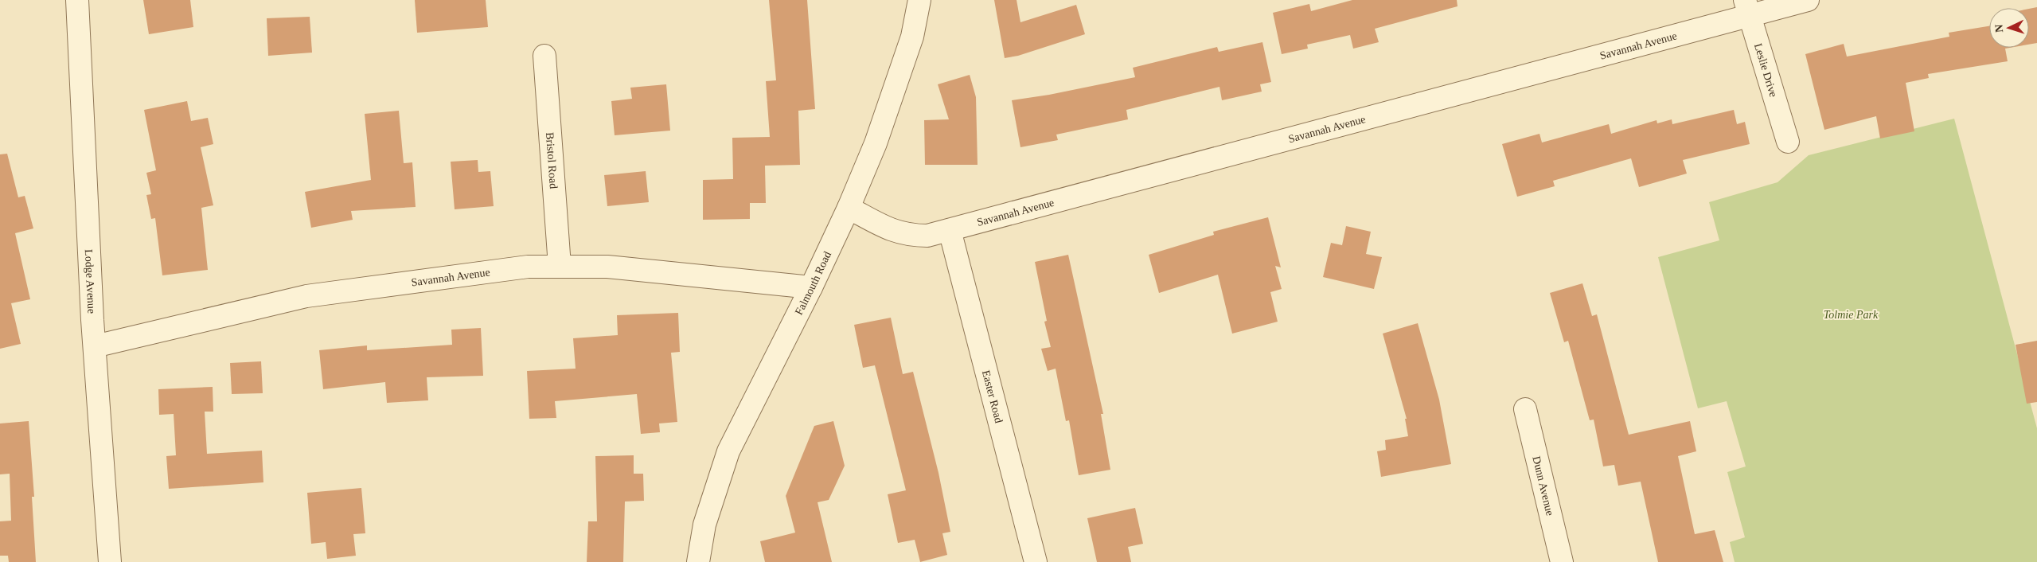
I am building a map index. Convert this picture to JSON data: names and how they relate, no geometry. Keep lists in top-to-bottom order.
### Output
{
  "streets": {
    "street": [
      "Savannah Avenue",
      "Leslie Drive",
      "Bristol Road",
      "Lodge Avenue",
      "Falmouth Road",
      "Easter Road",
      "Dunn Avenue"
    ]
  },
  "crossings": [
    ["Savannah Avenue", "Leslie Drive"],
    ["Savannah Avenue", "Bristol Road"],
    ["Savannah Avenue", "Lodge Avenue"],
    ["Savannah Avenue", "Falmouth Road"],
    ["Savannah Avenue", "Easter Road"]
  ],
  "parks": ["Tolmie Park"],
  "north": "left"
}
